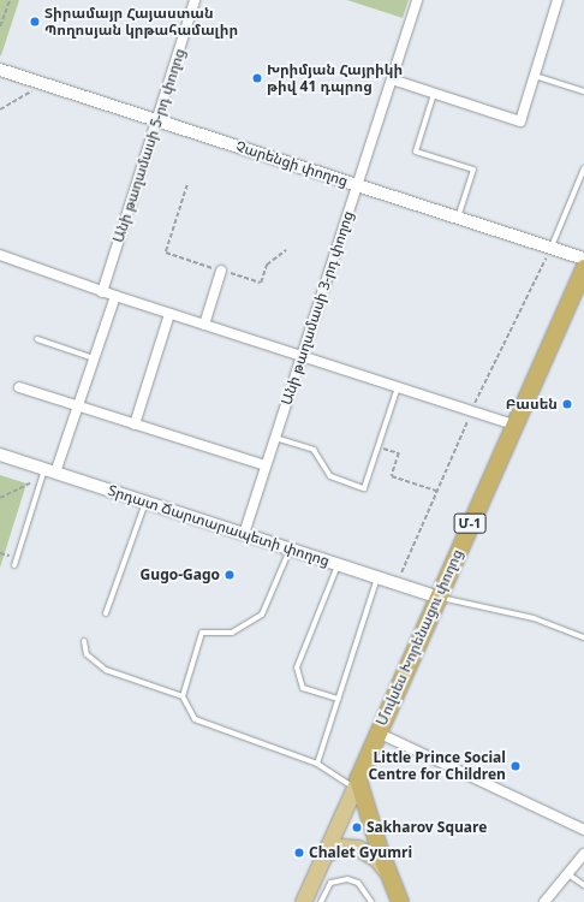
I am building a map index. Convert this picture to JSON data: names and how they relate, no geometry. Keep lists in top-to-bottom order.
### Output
{
  "streets": {
    "highway": ["Մ-1", "Մովսես Խորենացու փողոց"],
    "street": [
      "Անի թաղամասի 5-րդ փողոց",
      "Չարենցի փողոց",
      "Անի թաղամասի 3-րդ փողոց",
      "Տրդատ Ճարտարապետի փողոց"
    ]
  },
  "crossings": [
    ["Անի թաղամասի 5-րդ փողոց", "Չարենցի փողոց"],
    ["Չարենցի փողոց", "Անի թաղամասի 3-րդ փողոց"],
    ["Անի թաղամասի 3-րդ փողոց", "Տրդատ Ճարտարապետի փողոց"],
    ["Տրդատ Ճարտարապետի փողոց", "Մովսես Խորենացու փողոց"]
  ],
  "places": [
    "Տիրամայր Հայաստան Պողոսյան կրթահամալիր",
    "Խրիմյան Հայրիկի թիվ 41 դպրոց",
    "Բասեն",
    "Gugo-Gago",
    "Little Prince Social Centre for Children",
    "Sakharov Square",
    "Chalet Gyumri"
  ]
}
